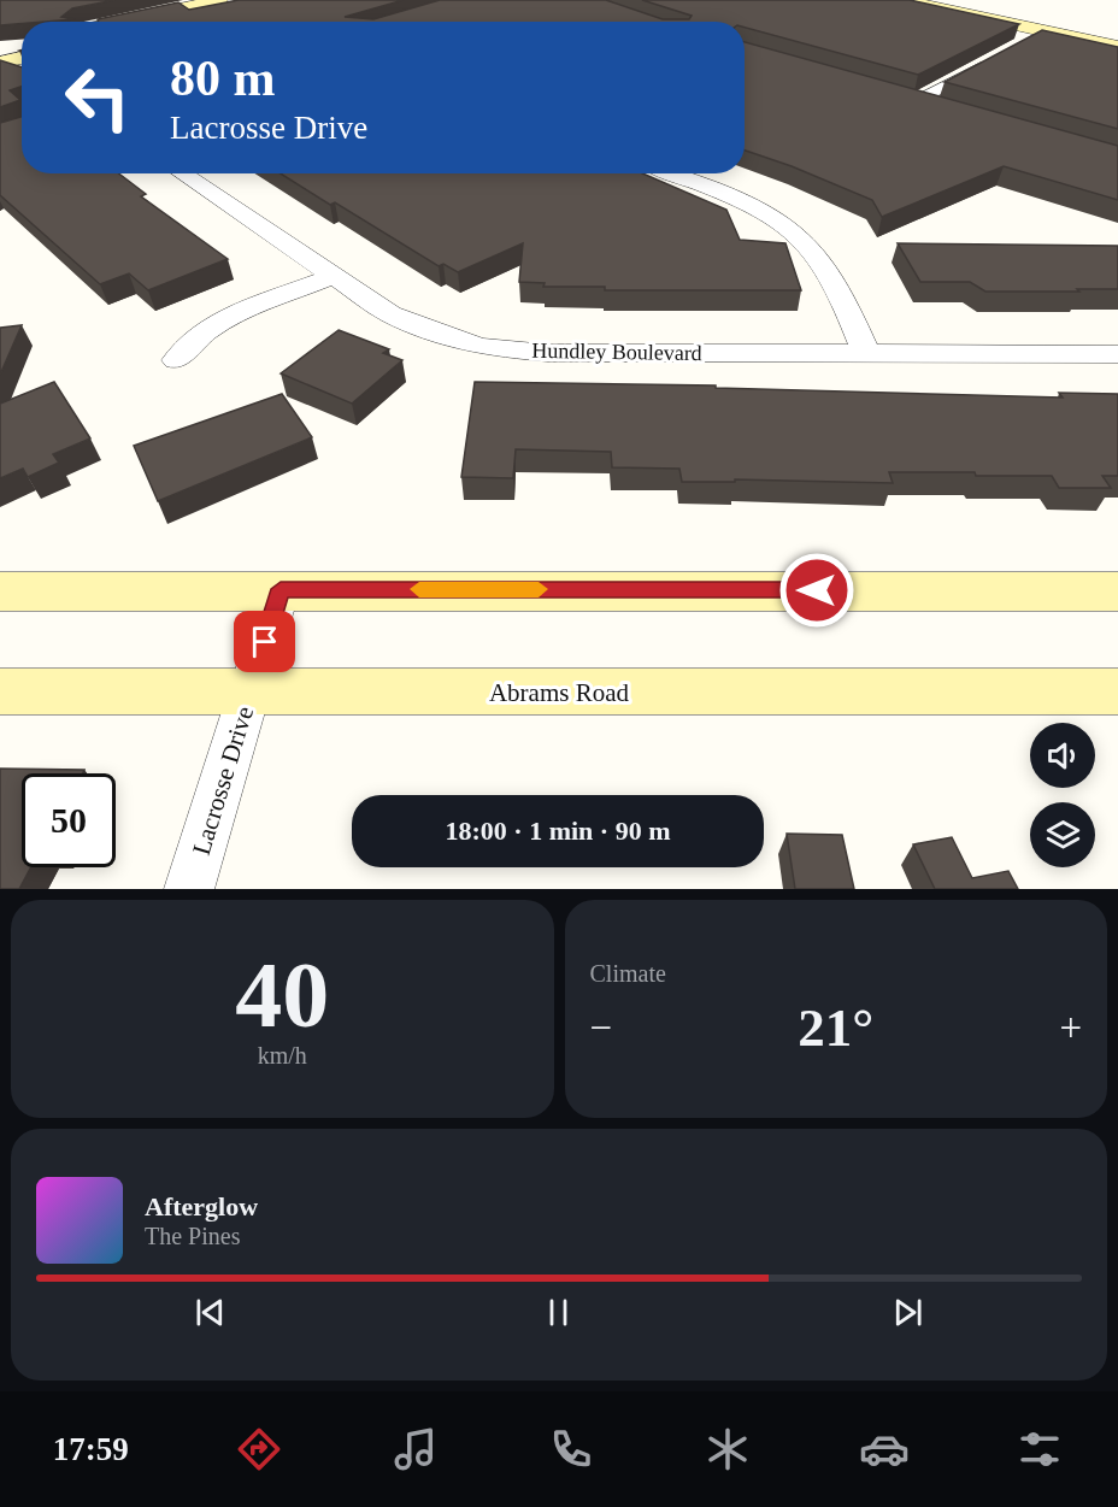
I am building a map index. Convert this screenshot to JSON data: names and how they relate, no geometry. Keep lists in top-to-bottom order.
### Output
{
  "streets": {
    "main road": ["Abrams Road"],
    "street": ["Hundley Boulevard", "Lacrosse Drive"]
  },
  "crossings": [
    ["Abrams Road", "Lacrosse Drive"]
  ],
  "page": {
    "turn": ["80 m", "Lacrosse Drive"],
    "limit": "50",
    "trip": "18:00 · 1 min · 90 m",
    "tile": [
      ["40", "km/h"],
      "Climate"
    ],
    "heat": ["−", "21°", "+"],
    "song": ["Afterglow", "The Pines"],
    "tabs": "17:59"
  }
}
